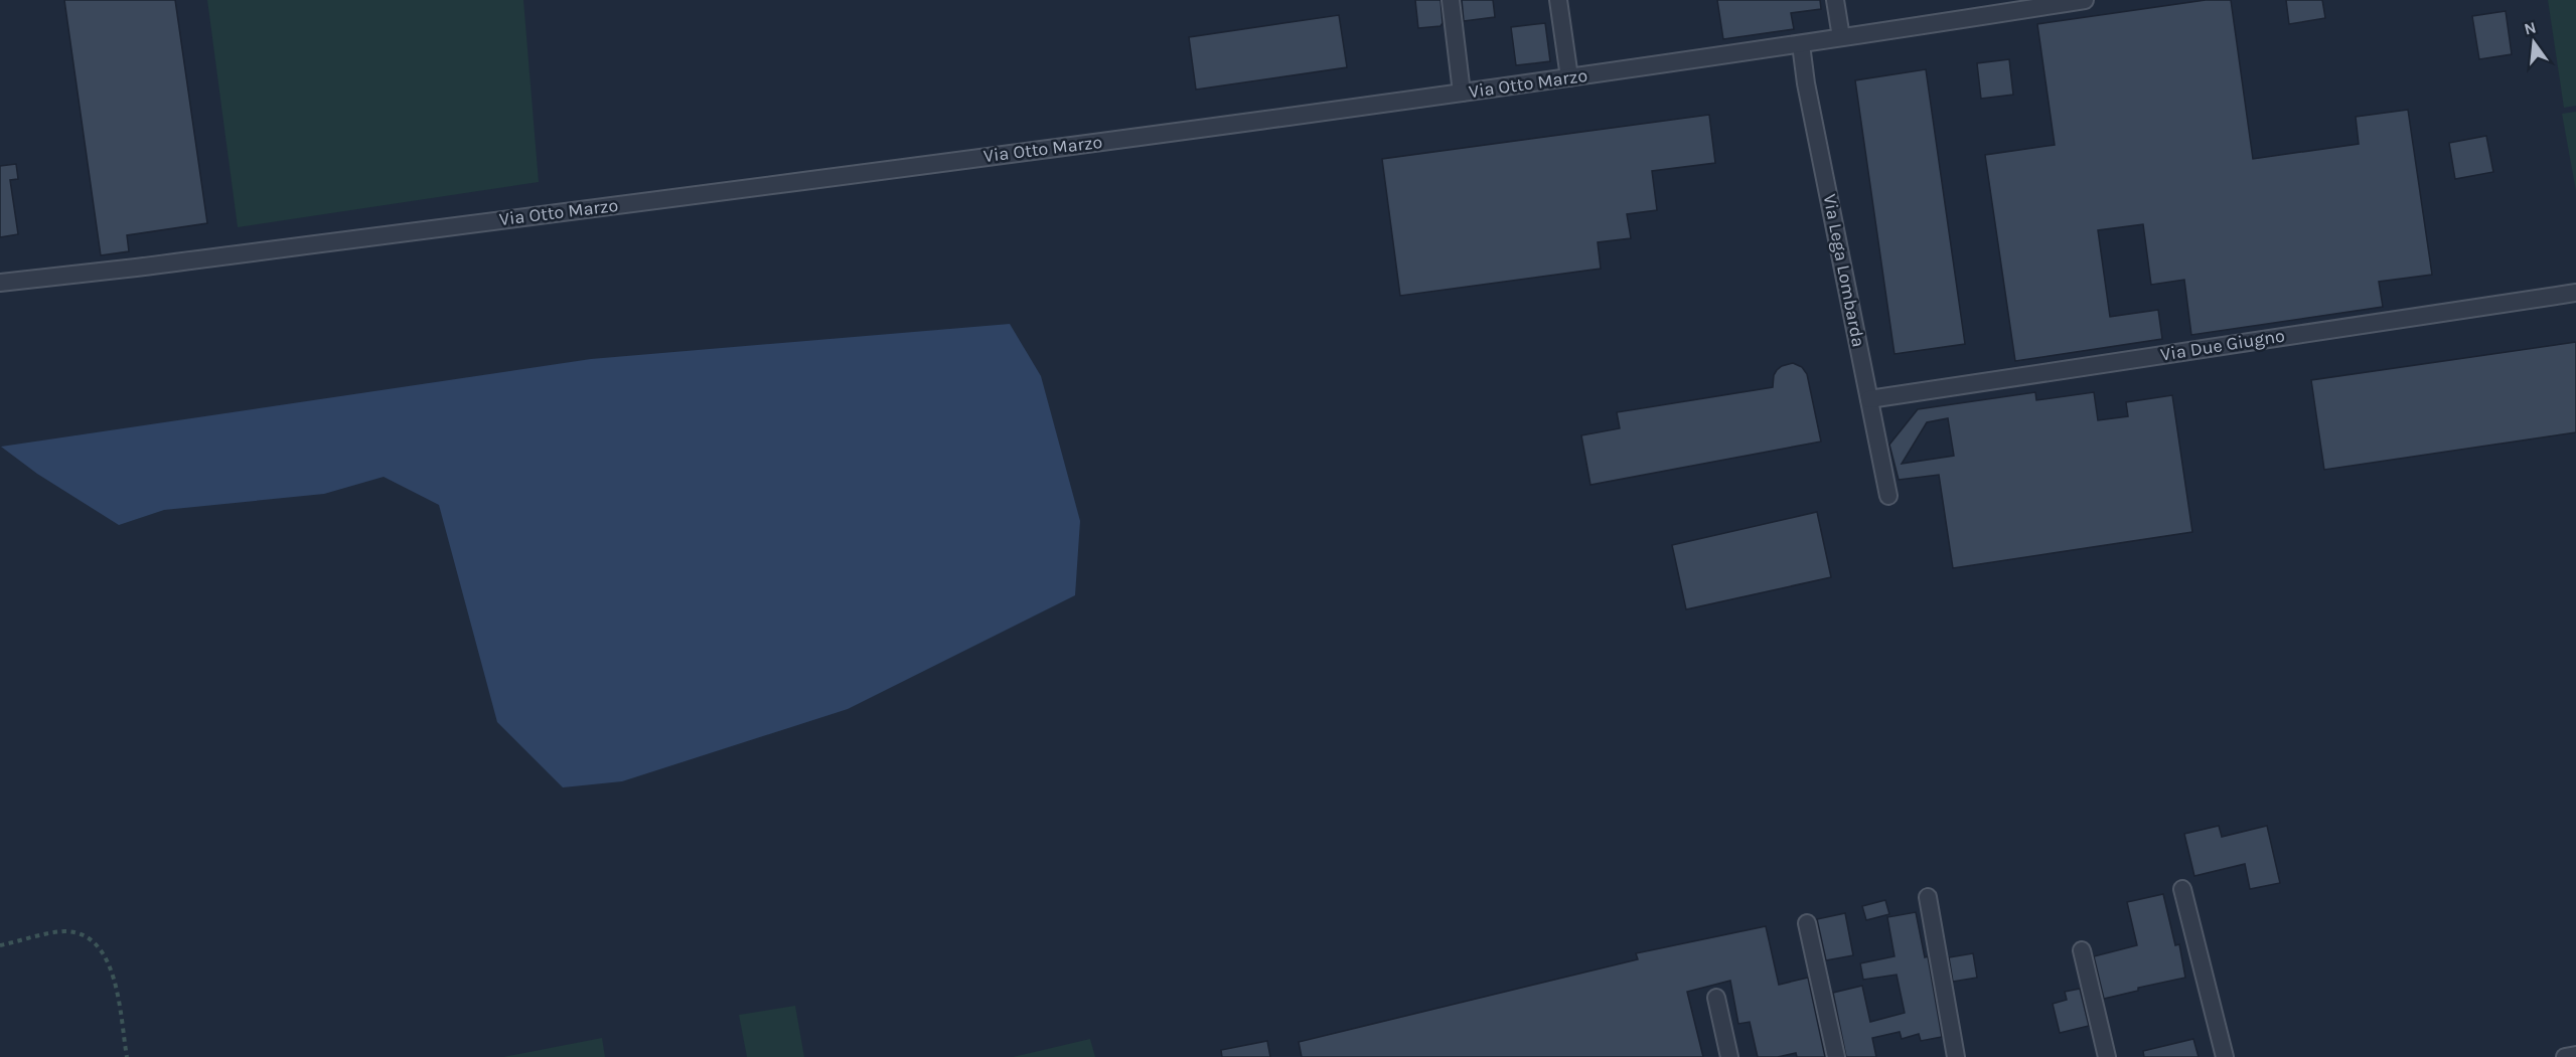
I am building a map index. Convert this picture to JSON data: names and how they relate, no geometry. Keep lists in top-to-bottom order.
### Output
{
  "streets": {
    "street": ["Via Otto Marzo", "Via Lega Lombarda", "Via Due Giugno"]
  },
  "crossings": [
    ["Via Otto Marzo", "Via Lega Lombarda"],
    ["Via Lega Lombarda", "Via Due Giugno"]
  ],
  "north": "top"
}
